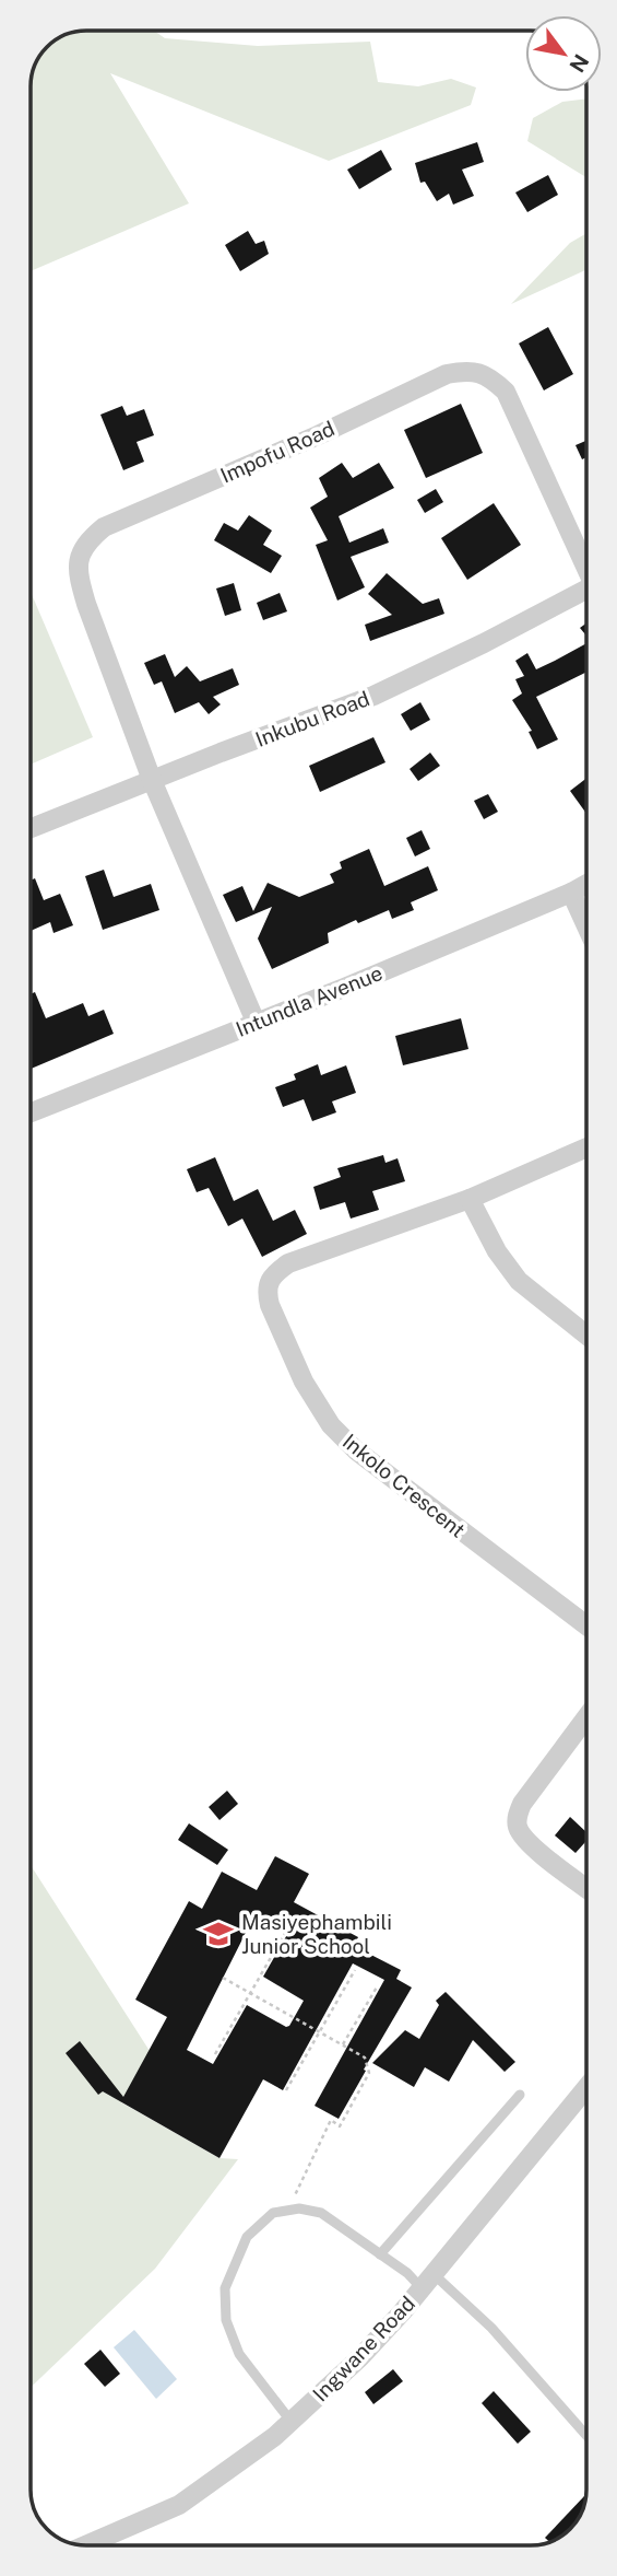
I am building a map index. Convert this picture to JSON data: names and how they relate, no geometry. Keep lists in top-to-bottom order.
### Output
{
  "streets": {
    "street": [
      "Impofu Road",
      "Inkubu Road",
      "Intundla Avenue",
      "Inkolo Crescent",
      "Ingwane Road"
    ]
  },
  "crossings": [
    ["Impofu Road", "Inkubu Road"],
    ["Impofu Road", "Intundla Avenue"]
  ],
  "places": {
    "school or university": ["Masiyephambili Junior School"]
  },
  "north": "bottom right"
}
